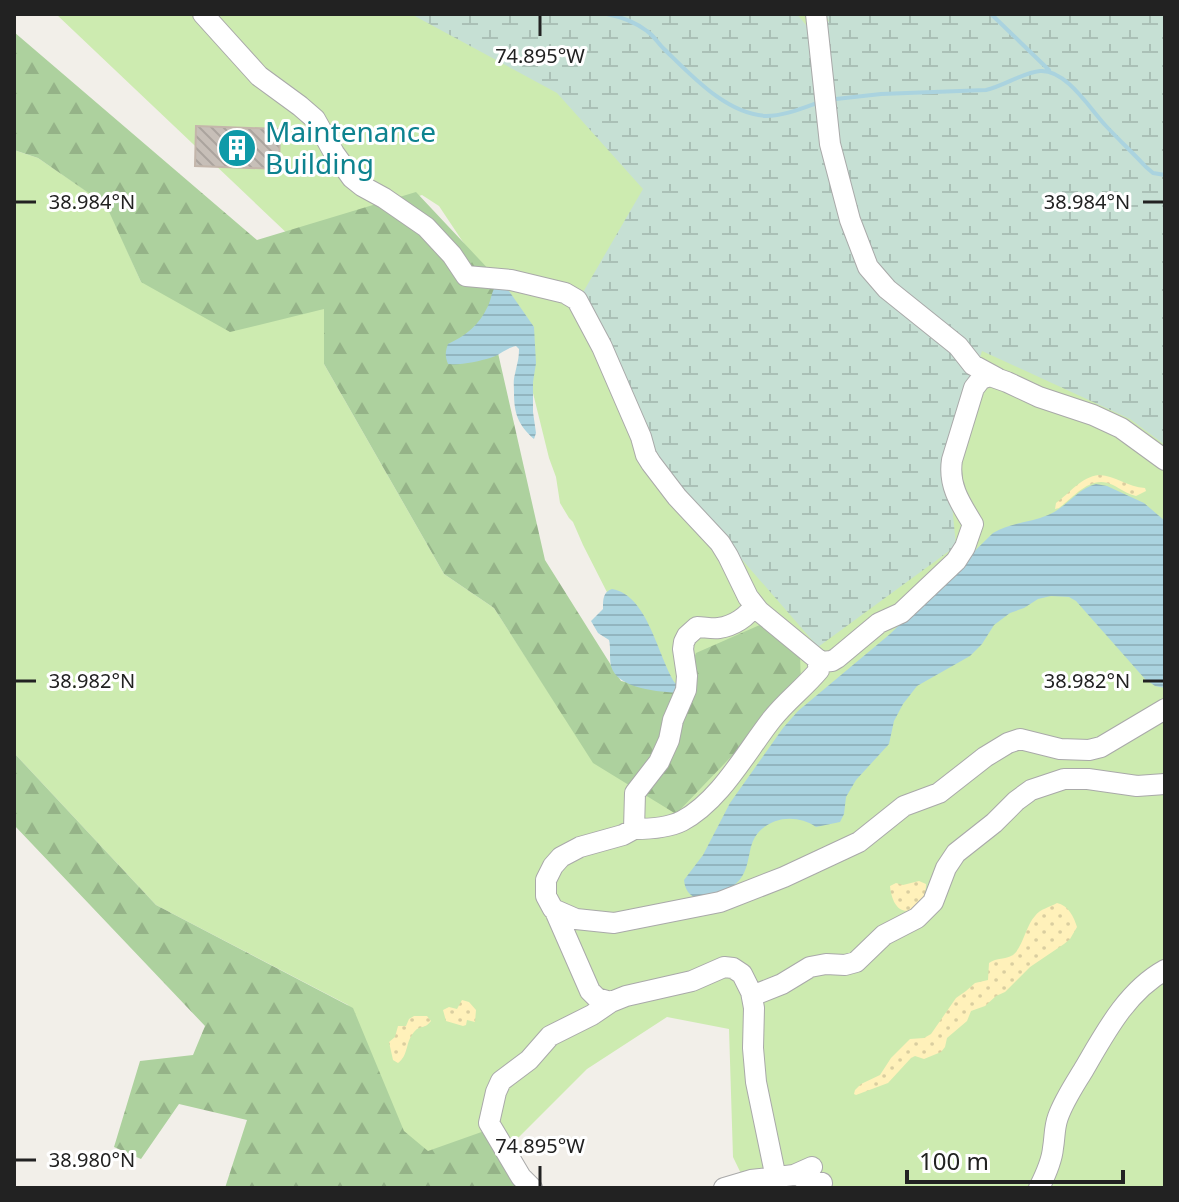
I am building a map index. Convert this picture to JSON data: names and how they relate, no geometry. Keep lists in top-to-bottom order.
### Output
{
  "places": {
    "building": ["Maintenance Building"]
  },
  "scale_bar": "100 m",
  "coordinates": [
    "74.895°W",
    "38.984°N",
    "38.982°N",
    "38.980°N"
  ]
}
